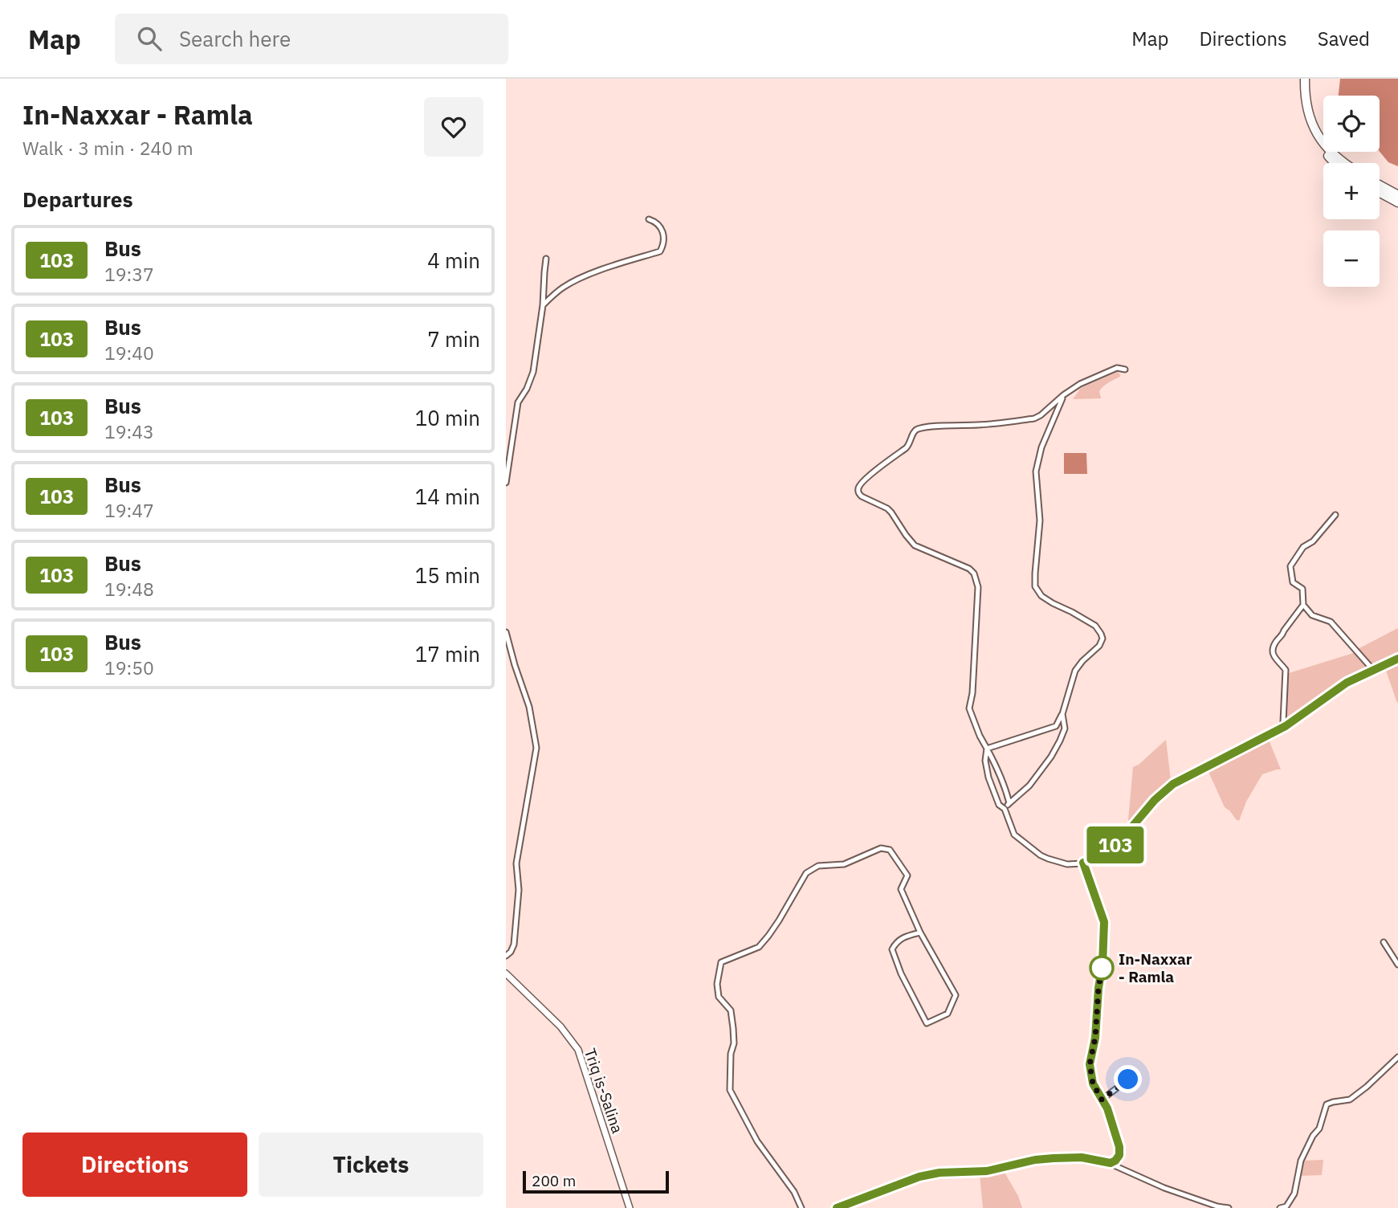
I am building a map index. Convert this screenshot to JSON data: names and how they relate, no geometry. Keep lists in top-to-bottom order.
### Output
{
  "streets": {
    "main road": ["Triq is-Salina"]
  },
  "places": ["In-Naxxar - Ramla"],
  "lines": ["bus line 103"],
  "scale_bar": "200 m",
  "page": {
    "header": "Map",
    "search": "Search here",
    "nav": ["Map", "Directions", "Saved"],
    "heading": [
      ["In-Naxxar - Ramla", "Walk · 3 min · 240 m"],
      "Departures"
    ],
    "on_map": "103",
    "map_buttons": ["+", "−"],
    "list": [
      {
        "mark": "103",
        "name": "Bus",
        "note": "19:37",
        "value": "4 min"
      },
      {
        "mark": "103",
        "name": "Bus",
        "note": "19:40",
        "value": "7 min"
      },
      {
        "mark": "103",
        "name": "Bus",
        "note": "19:43",
        "value": "10 min"
      },
      {
        "mark": "103",
        "name": "Bus",
        "note": "19:47",
        "value": "14 min"
      },
      {
        "mark": "103",
        "name": "Bus",
        "note": "19:48",
        "value": "15 min"
      },
      {
        "mark": "103",
        "name": "Bus",
        "note": "19:50",
        "value": "17 min"
      }
    ],
    "buttons": ["Directions", "Tickets"],
    "scale": "200 m"
  }
}
